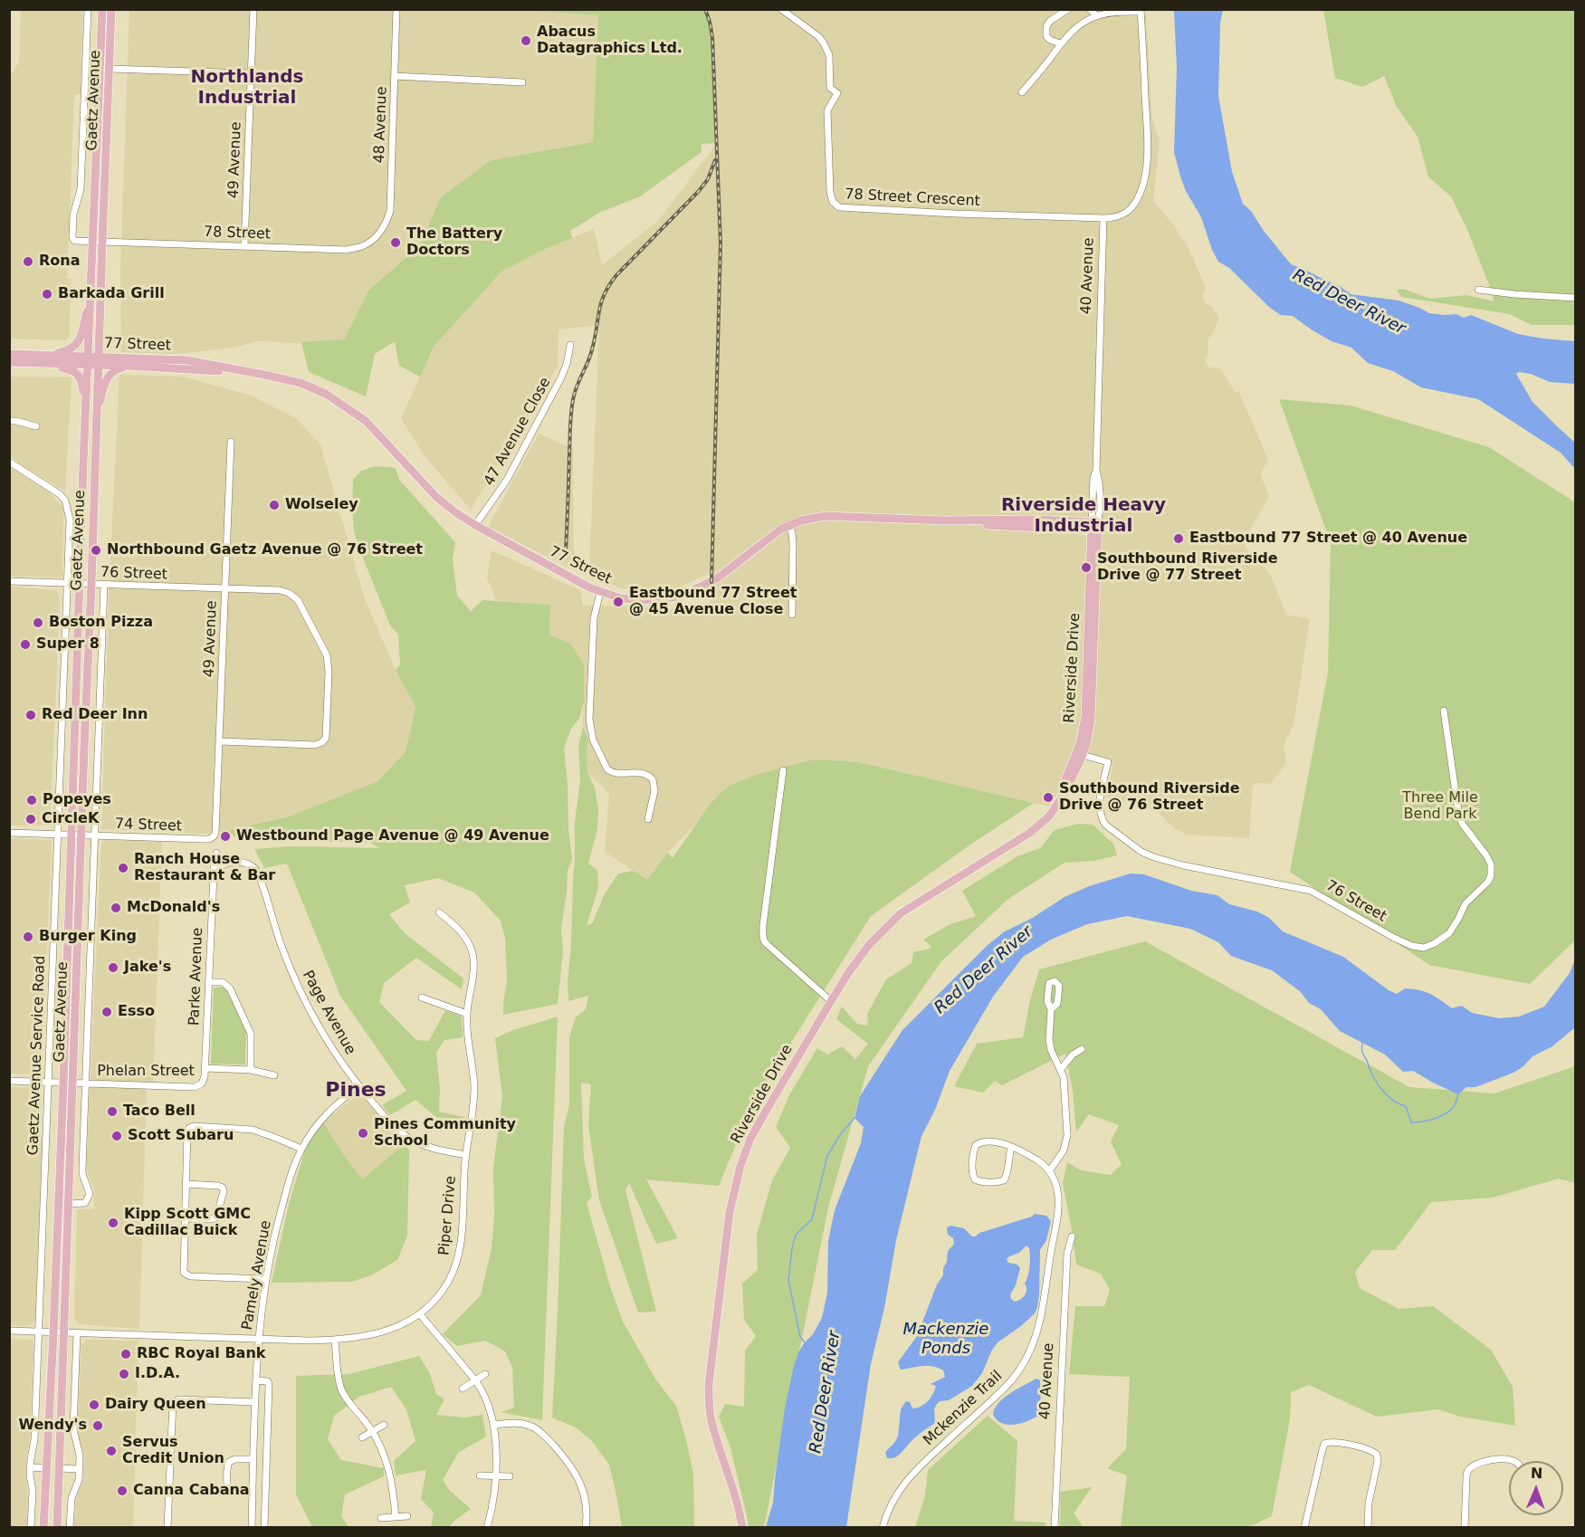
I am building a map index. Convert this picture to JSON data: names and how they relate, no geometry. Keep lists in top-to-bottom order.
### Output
{
  "streets": {
    "main road": ["Gaetz Avenue", "77 Street", "Riverside Drive"],
    "street": [
      "48 Avenue",
      "49 Avenue",
      "78 Street Crescent",
      "78 Street",
      "40 Avenue",
      "47 Avenue Close",
      "76 Street",
      "74 Street",
      "Parke Avenue",
      "Page Avenue",
      "Gaetz Avenue Service Road",
      "Phelan Street",
      "Piper Drive",
      "Pamely Avenue",
      "Mckenzie Trail"
    ]
  },
  "crossings": [
    ["Gaetz Avenue", "78 Street"],
    ["Gaetz Avenue", "77 Street"],
    ["Gaetz Avenue", "76 Street"],
    ["Gaetz Avenue", "74 Street"],
    ["Gaetz Avenue", "Phelan Street"],
    ["Gaetz Avenue", "Piper Drive"],
    ["48 Avenue", "78 Street"],
    ["49 Avenue", "78 Street"],
    ["49 Avenue", "76 Street"],
    ["49 Avenue", "74 Street"],
    ["78 Street Crescent", "40 Avenue"],
    ["40 Avenue", "77 Street"],
    ["40 Avenue", "Riverside Drive"],
    ["77 Street", "47 Avenue Close"],
    ["77 Street", "Riverside Drive"],
    ["76 Street", "Riverside Drive"],
    ["76 Street", "Gaetz Avenue Service Road"],
    ["74 Street", "Gaetz Avenue Service Road"],
    ["Parke Avenue", "Page Avenue"],
    ["Parke Avenue", "Phelan Street"],
    ["Page Avenue", "Piper Drive"],
    ["Page Avenue", "Pamely Avenue"],
    ["Gaetz Avenue Service Road", "Phelan Street"],
    ["Gaetz Avenue Service Road", "Piper Drive"],
    ["Piper Drive", "Pamely Avenue"]
  ],
  "districts": ["Northlands Industrial", "Riverside Heavy Industrial", "Pines"],
  "water": ["Red Deer River", "Mackenzie Ponds"],
  "parks": ["Three Mile Bend Park"],
  "places": [
    "Abacus Datagraphics Ltd.",
    "The Battery Doctors",
    "Rona",
    "Barkada Grill",
    "Wolseley",
    "Eastbound 77 Street @ 40 Avenue",
    "Northbound Gaetz Avenue @ 76 Street",
    "Southbound Riverside Drive @ 77 Street",
    "Eastbound 77 Street @ 45 Avenue Close",
    "Boston Pizza",
    "Super 8",
    "Red Deer Inn",
    "Southbound Riverside Drive @ 76 Street",
    "Popeyes",
    "CircleK",
    "Westbound Page Avenue @ 49 Avenue",
    "Ranch House Restaurant & Bar",
    "McDonald's",
    "Burger King",
    "Jake's",
    "Esso",
    "Taco Bell",
    "Pines Community School",
    "Scott Subaru",
    "Kipp Scott GMC Cadillac Buick",
    "RBC Royal Bank",
    "I.D.A.",
    "Dairy Queen",
    "Wendy's",
    "Servus Credit Union",
    "Canna Cabana"
  ],
  "north": "top"
}
